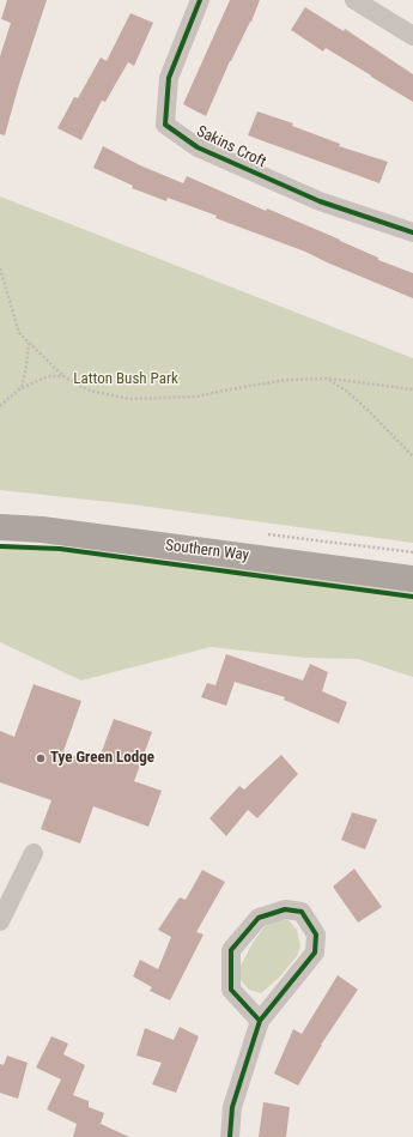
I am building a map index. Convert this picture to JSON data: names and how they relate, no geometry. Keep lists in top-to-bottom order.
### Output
{
  "streets": {
    "main road": ["Southern Way"],
    "street": ["Sakins Croft"]
  },
  "parks": ["Latton Bush Park"],
  "places": ["Tye Green Lodge"]
}
